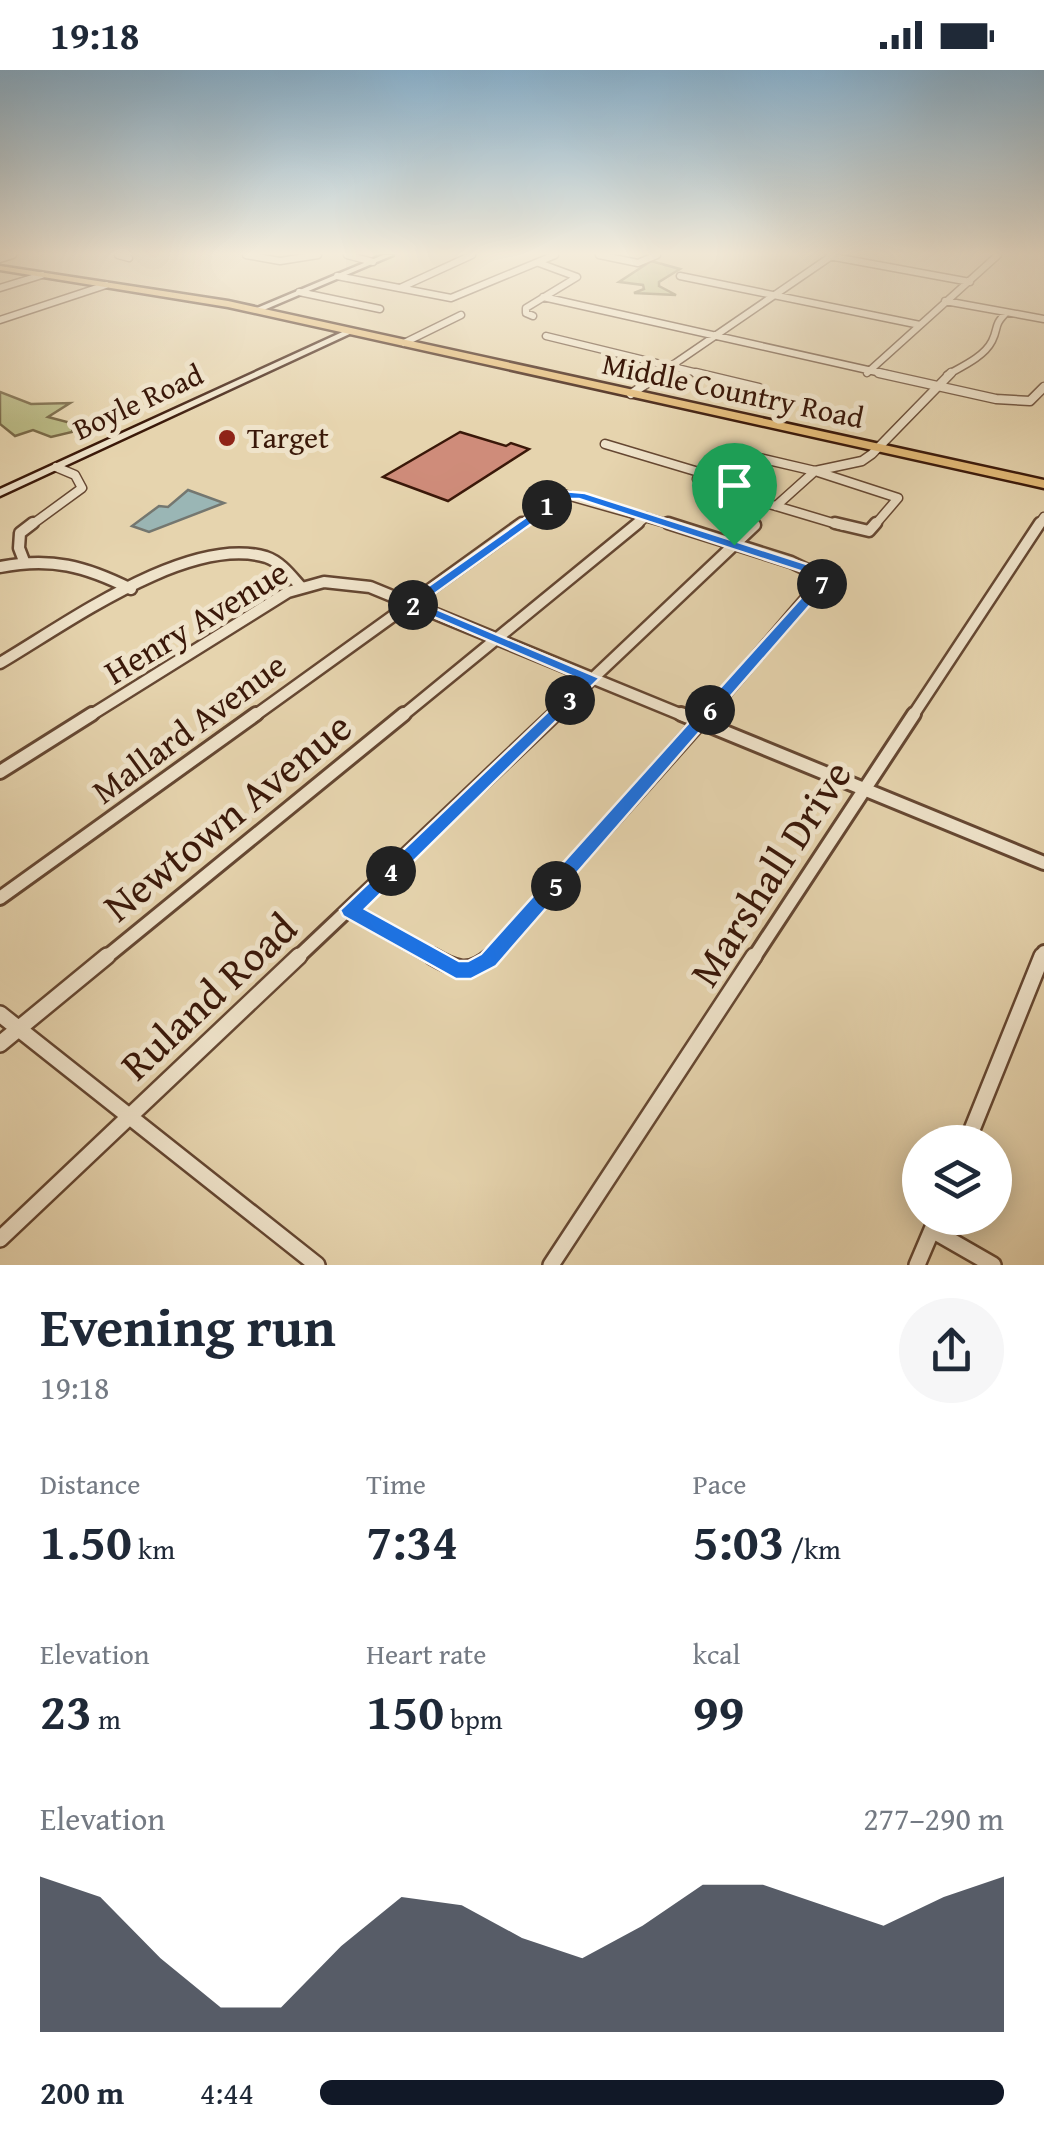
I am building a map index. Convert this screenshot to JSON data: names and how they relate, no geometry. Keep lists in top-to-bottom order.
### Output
{
  "streets": {
    "main road": ["Middle Country Road"],
    "street": [
      "Boyle Road",
      "Henry Avenue",
      "Mallard Avenue",
      "Newtown Avenue",
      "Marshall Drive",
      "Ruland Road"
    ]
  },
  "crossings": [
    ["Middle Country Road", "Boyle Road"],
    ["Henry Avenue", "Mallard Avenue"],
    ["Henry Avenue", "Newtown Avenue"],
    ["Henry Avenue", "Marshall Drive"],
    ["Henry Avenue", "Ruland Road"],
    ["Mallard Avenue", "Newtown Avenue"]
  ],
  "places": ["Target"],
  "page": {
    "status": "19:18",
    "pins": [
      "1",
      "7",
      "2",
      "3",
      "6",
      "4",
      "5"
    ],
    "heading": ["Evening run", "19:18"],
    "stats": [
      ["Distance", "1.50 km"],
      ["Time", "7:34"],
      ["Pace", "5:03 /km"],
      ["Elevation", "23 m"],
      ["Heart rate", "150 bpm"],
      ["kcal", "99"]
    ],
    "chart": ["Elevation", "277–290 m"],
    "list": [
      {
        "name": "200 m",
        "note": "4:44"
      }
    ]
  }
}
